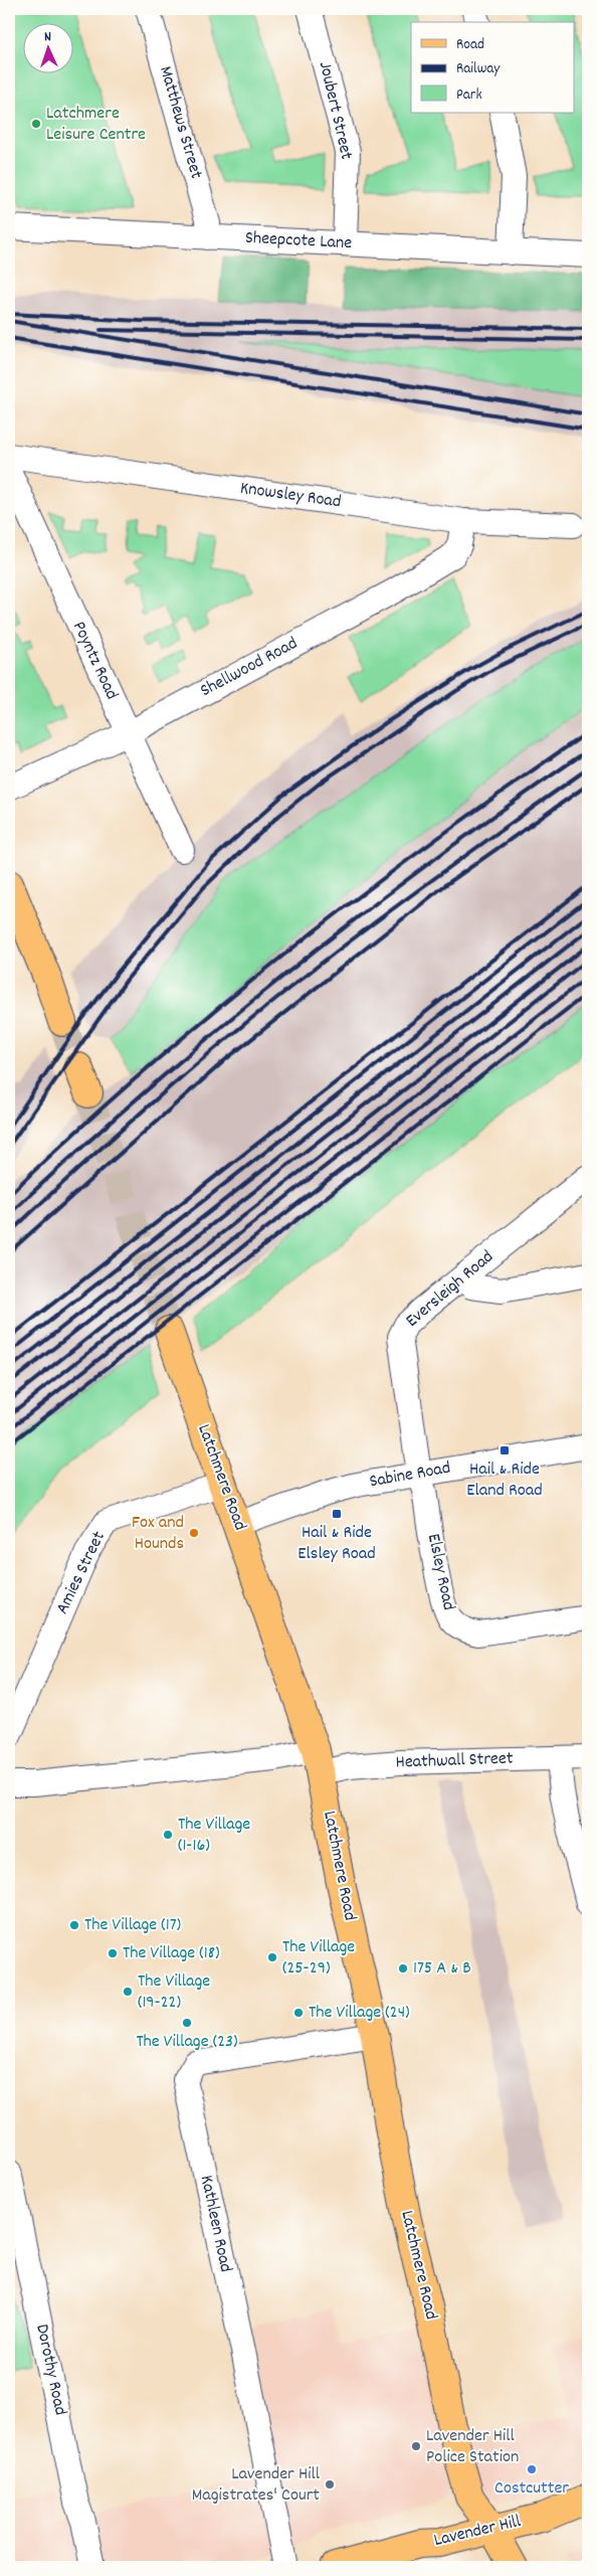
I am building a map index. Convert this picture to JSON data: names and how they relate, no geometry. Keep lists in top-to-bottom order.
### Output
{
  "streets": {
    "main road": ["Latchmere Road", "Lavender Hill"],
    "street": [
      "Joubert Street",
      "Matthews Street",
      "Sheepcote Lane",
      "Knowsley Road",
      "Poyntz Road",
      "Shellwood Road",
      "Eversleigh Road",
      "Sabine Road",
      "Elsley Road",
      "Amies Street",
      "Heathwall Street",
      "Kathleen Road",
      "Dorothy Road"
    ]
  },
  "crossings": [
    ["Joubert Street", "Sheepcote Lane"],
    ["Matthews Street", "Sheepcote Lane"],
    ["Knowsley Road", "Shellwood Road"],
    ["Poyntz Road", "Shellwood Road"],
    ["Eversleigh Road", "Sabine Road"],
    ["Eversleigh Road", "Elsley Road"],
    ["Sabine Road", "Latchmere Road"],
    ["Sabine Road", "Elsley Road"],
    ["Latchmere Road", "Amies Street"],
    ["Latchmere Road", "Heathwall Street"],
    ["Latchmere Road", "Kathleen Road"],
    ["Latchmere Road", "Lavender Hill"]
  ],
  "places": {
    "other": [
      "Latchmere Leisure Centre",
      "Fox and Hounds",
      "The Village (1-16)",
      "The Village (17)",
      "The Village (18)",
      "The Village (25-29)",
      "175 A & B",
      "The Village (19-22)",
      "The Village (24)",
      "The Village (23)",
      "Lavender Hill Police Station",
      "Costcutter",
      "Lavender Hill Magistrates' Court"
    ],
    "transit": ["Hail & Ride Eland Road", "Hail & Ride Elsley Road"]
  },
  "legend": ["Road", "Railway", "Park"],
  "north": "top"
}
